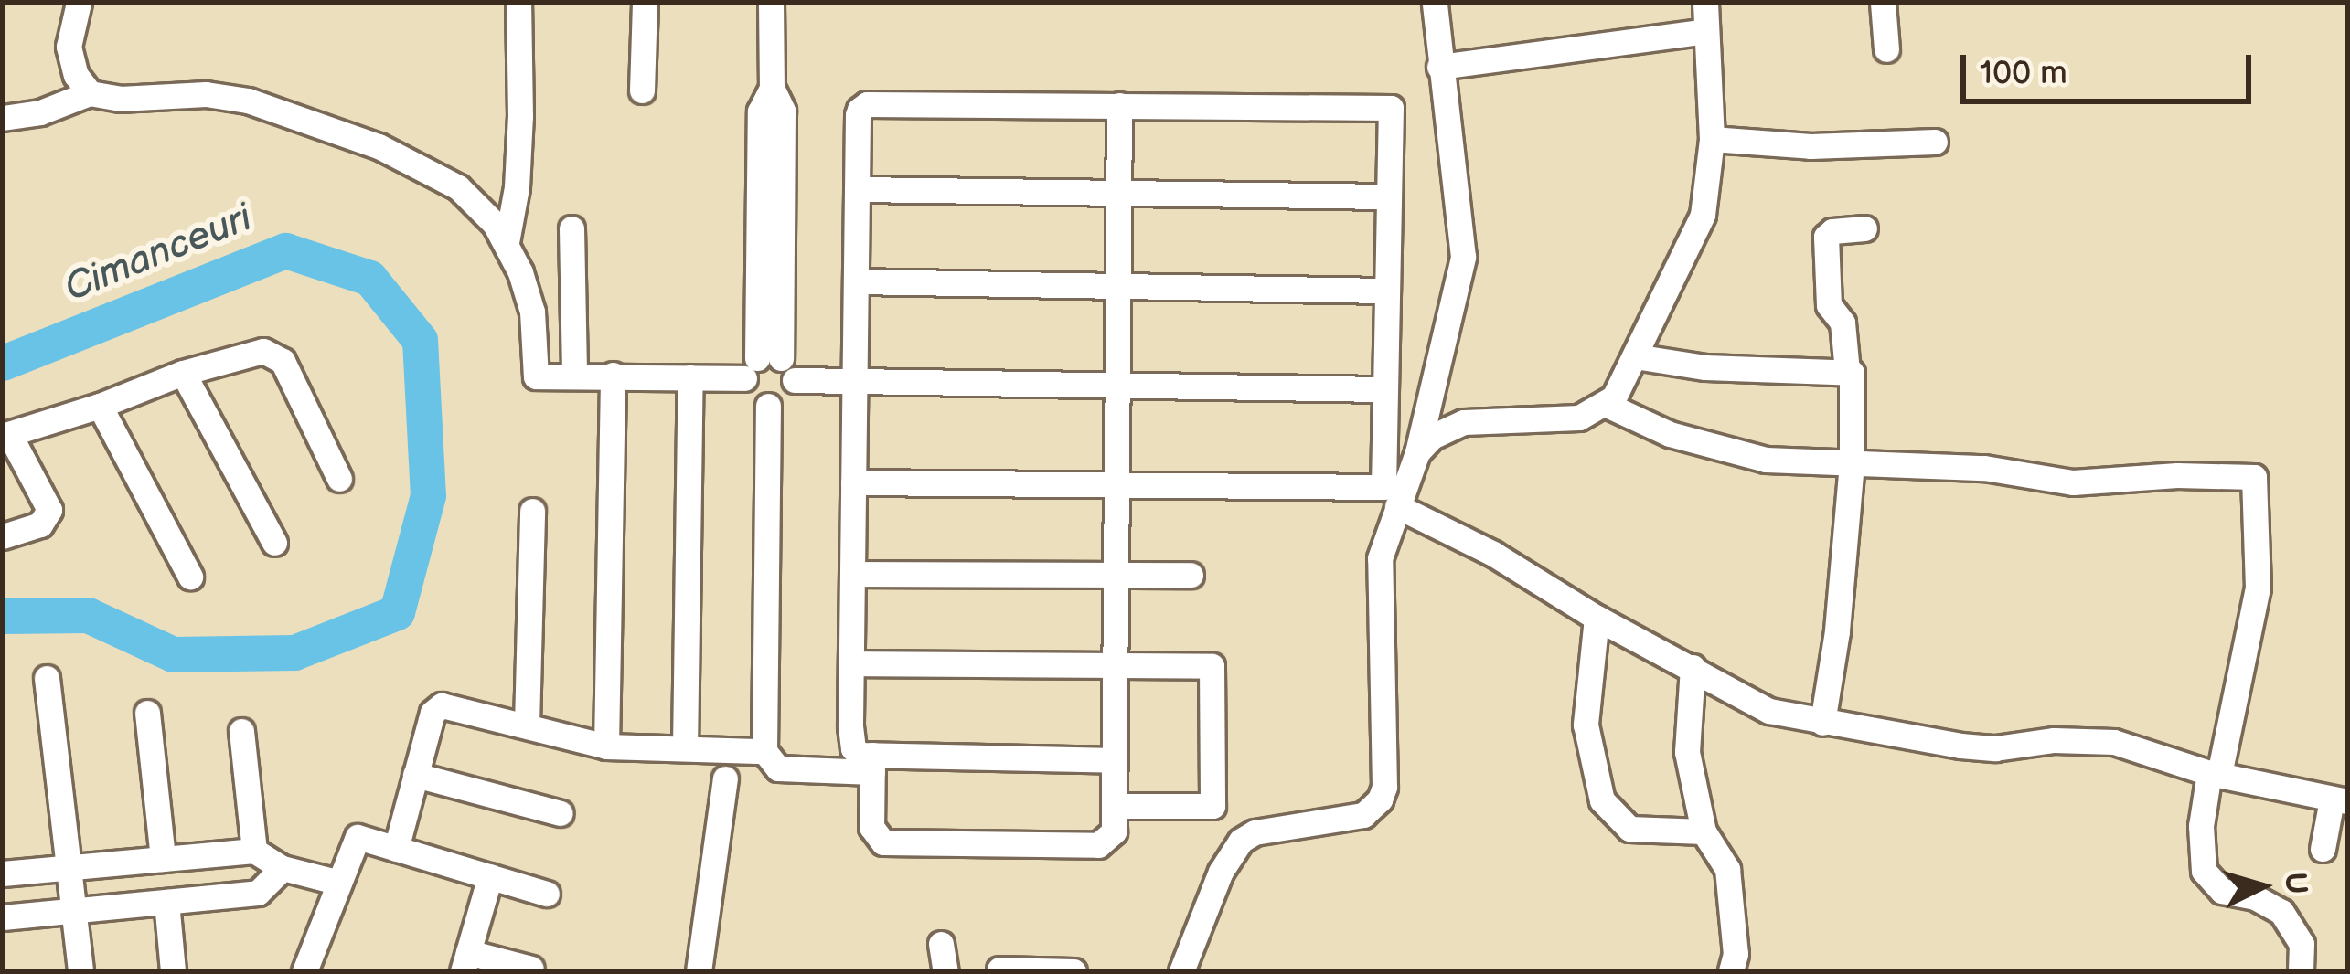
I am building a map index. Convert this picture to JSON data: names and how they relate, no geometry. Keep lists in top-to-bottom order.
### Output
{
  "water": ["Cimanceuri"],
  "scale_bar": "100 m",
  "north": "right"
}
